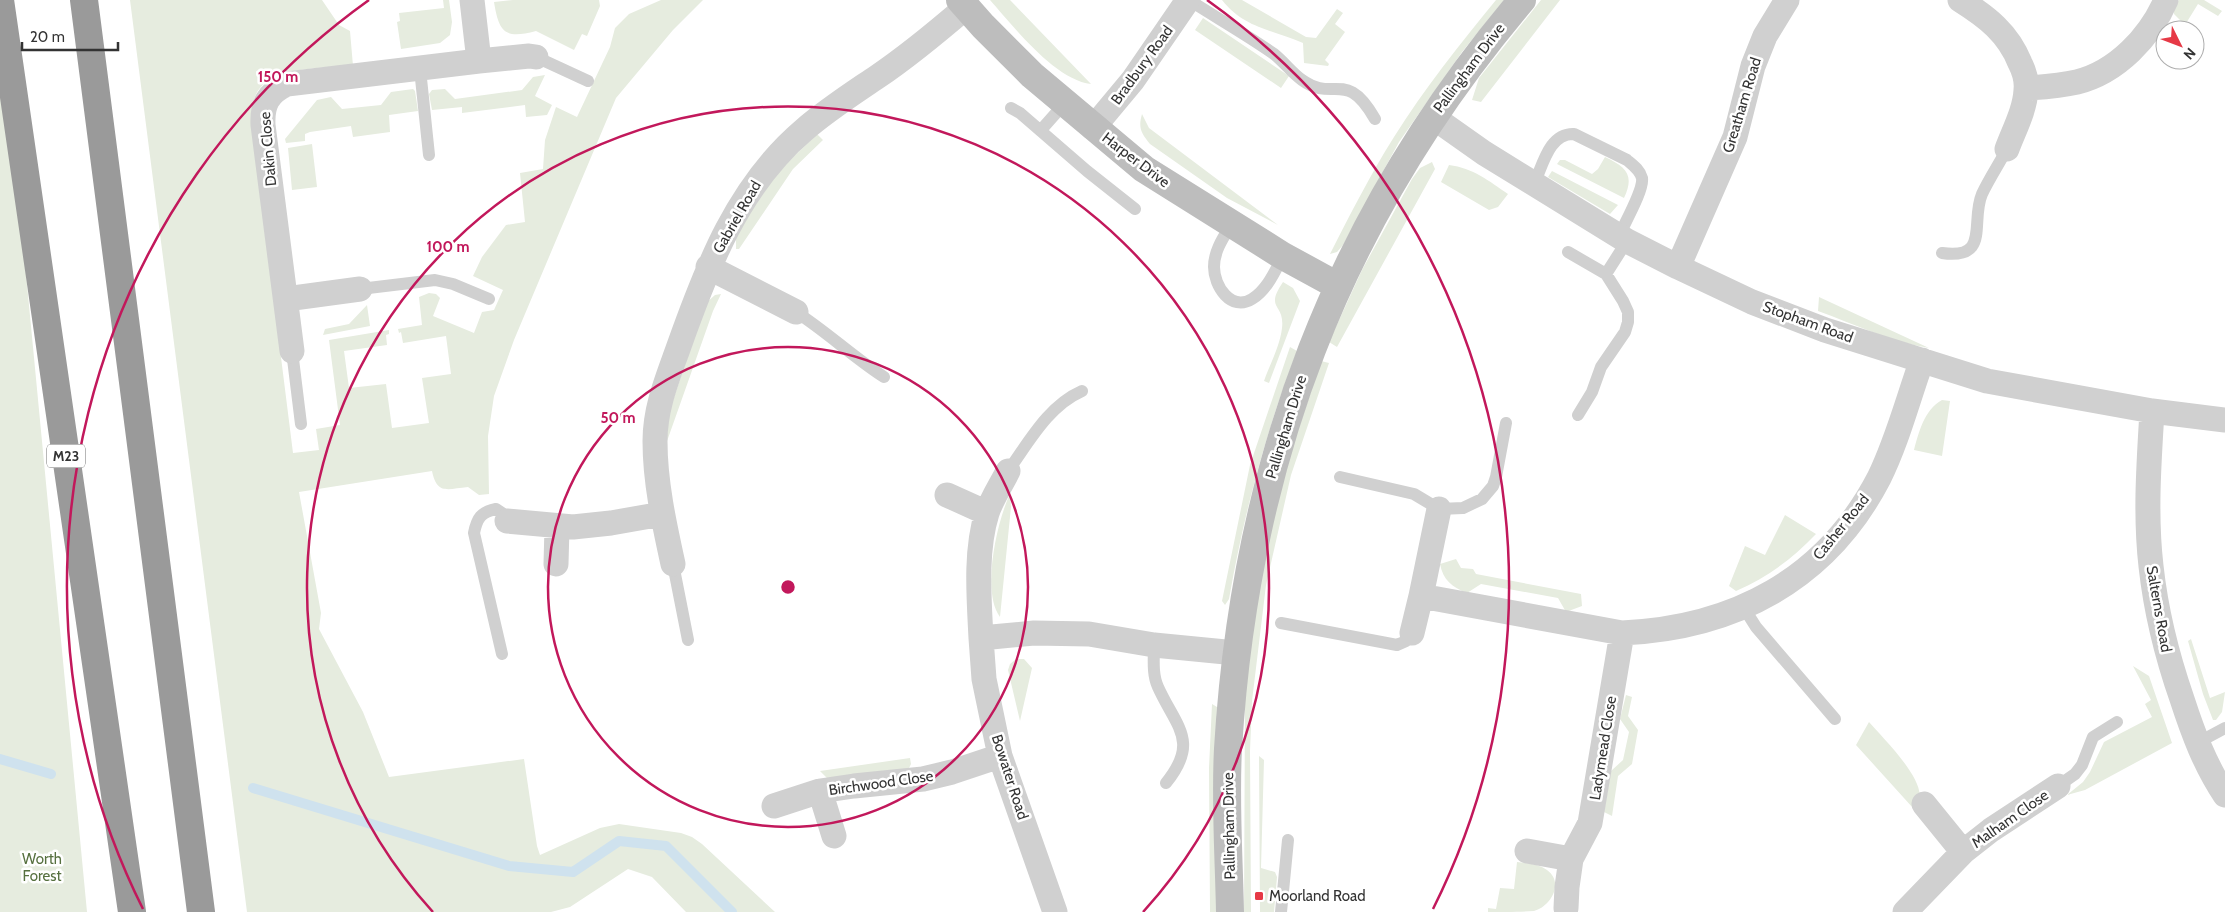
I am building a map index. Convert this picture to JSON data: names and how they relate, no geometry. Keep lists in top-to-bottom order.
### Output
{
  "streets": {
    "highway": ["M23"],
    "street": [
      "Bradbury Road",
      "Pallingham Drive",
      "Greatham Road",
      "Dakin Close",
      "Harper Drive",
      "Gabriel Road",
      "Stopham Road",
      "Casher Road",
      "Salterns Road",
      "Ladymead Close",
      "Bowater Road",
      "Birchwood Close",
      "Malham Close"
    ]
  },
  "crossings": [
    ["Bradbury Road", "Harper Drive"],
    ["Pallingham Drive", "Harper Drive"],
    ["Pallingham Drive", "Stopham Road"],
    ["Greatham Road", "Stopham Road"],
    ["Harper Drive", "Gabriel Road"],
    ["Stopham Road", "Casher Road"],
    ["Stopham Road", "Salterns Road"],
    ["Casher Road", "Ladymead Close"],
    ["Bowater Road", "Birchwood Close"]
  ],
  "parks": ["Worth Forest"],
  "places": {
    "transit": ["Moorland Road"]
  },
  "scale_bar": "20 m",
  "north": "bottom right",
  "rings": ["150 m", "100 m", "50 m"]
}
